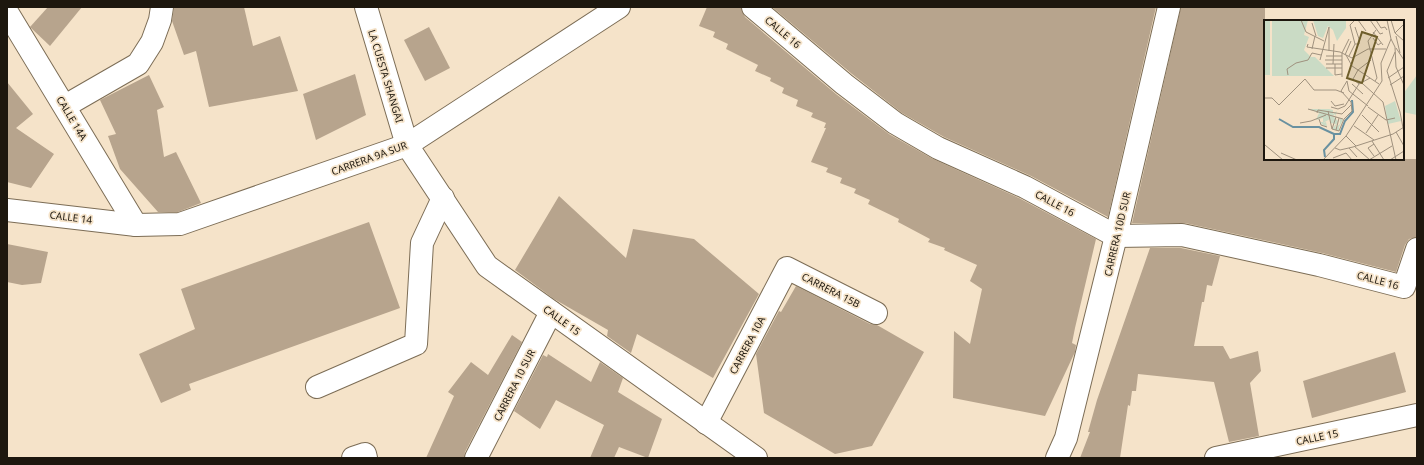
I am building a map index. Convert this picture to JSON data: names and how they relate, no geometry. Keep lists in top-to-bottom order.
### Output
{
  "streets": {
    "street": [
      "CALLE 16",
      "LA CUESTA SHANGAI",
      "CALLE 14A",
      "CARRERA 9A SUR",
      "CALLE 14",
      "CARRERA 10D SUR",
      "CARRERA 15B",
      "CALLE 15",
      "CARRERA 10A",
      "CARRERA 10 SUR"
    ]
  },
  "crossings": [
    ["CALLE 16", "CARRERA 10D SUR"],
    ["LA CUESTA SHANGAI", "CARRERA 9A SUR"],
    ["LA CUESTA SHANGAI", "CALLE 15"],
    ["CALLE 14A", "CARRERA 9A SUR"],
    ["CALLE 14A", "CALLE 14"],
    ["CARRERA 9A SUR", "CALLE 14"],
    ["CARRERA 9A SUR", "CALLE 15"],
    ["CARRERA 15B", "CARRERA 10A"],
    ["CALLE 15", "CARRERA 10A"],
    ["CALLE 15", "CARRERA 10 SUR"]
  ]
}
